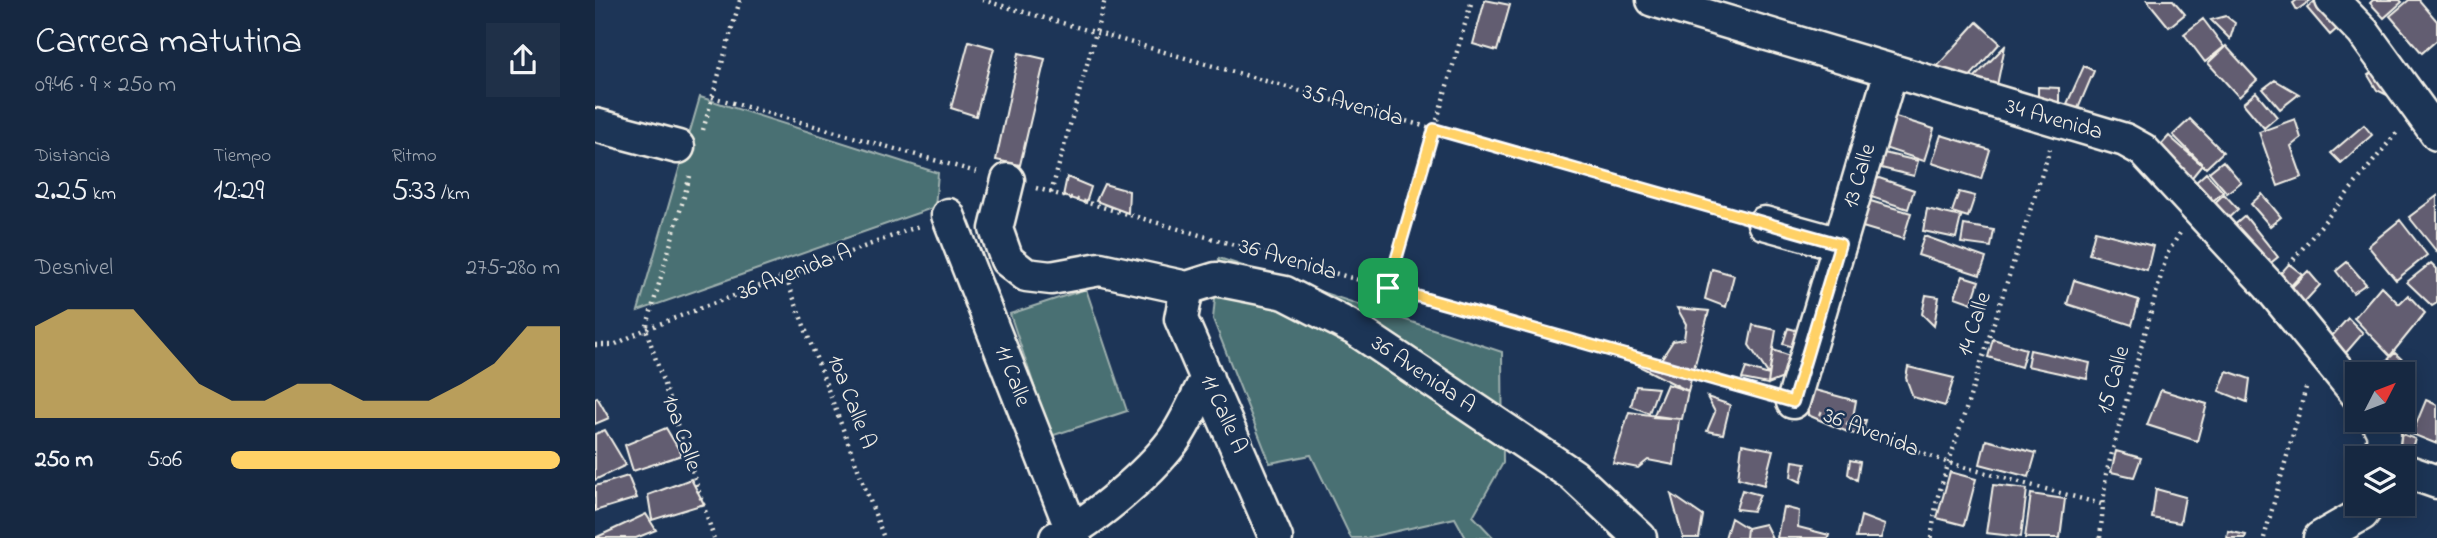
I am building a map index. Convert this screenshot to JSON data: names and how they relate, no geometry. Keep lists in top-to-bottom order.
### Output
{
  "streets": {
    "street": [
      "34 Avenida",
      "13 Calle",
      "36 Avenida A",
      "11 Calle",
      "11 Calle A"
    ],
    "path": [
      "35 Avenida",
      "36 Avenida",
      "14 Calle",
      "15 Calle",
      "10a Calle A",
      "10a Calle"
    ]
  },
  "crossings": [
    ["34 Avenida", "13 Calle"],
    ["34 Avenida", "14 Calle"],
    ["13 Calle", "36 Avenida"],
    ["36 Avenida", "36 Avenida A"],
    ["36 Avenida", "14 Calle"],
    ["36 Avenida", "15 Calle"],
    ["36 Avenida A", "11 Calle"],
    ["36 Avenida A", "10a Calle A"],
    ["36 Avenida A", "11 Calle A"],
    ["36 Avenida A", "10a Calle"]
  ],
  "north": "top right",
  "page": {
    "heading": ["Carrera matutina", "09:46 · 9 × 250 m"],
    "stats": [
      ["Distancia", "2.25 km"],
      ["Tiempo", "12:29"],
      ["Ritmo", "5:33 /km"]
    ],
    "chart": ["Desnivel", "275–280 m"],
    "list": [
      {
        "name": "250 m",
        "note": "5:06"
      }
    ]
  }
}
